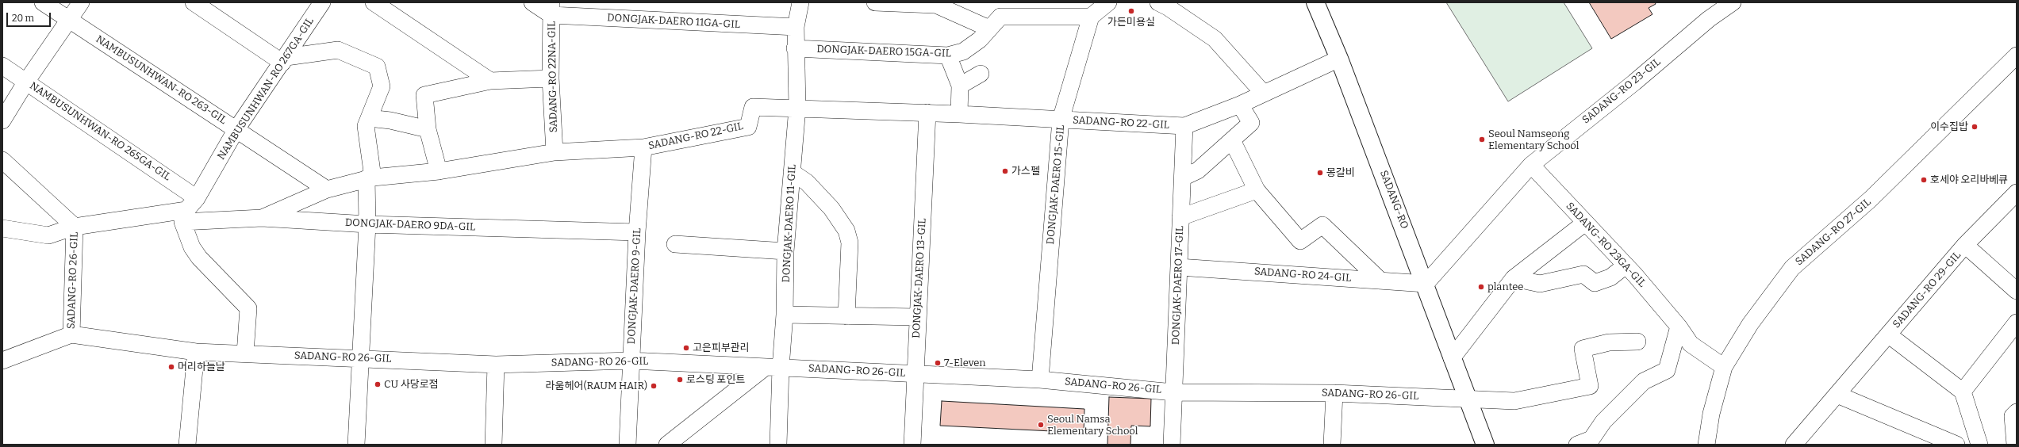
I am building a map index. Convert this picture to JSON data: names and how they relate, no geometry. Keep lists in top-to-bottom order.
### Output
{
  "streets": {
    "main road": ["SADANG-RO"],
    "street": [
      "DONGJAK-DAERO 11GA-GIL",
      "DONGJAK-DAERO 15GA-GIL",
      "SADANG-RO 22NA-GIL",
      "NAMBUSUNHWAN-RO 263-GIL",
      "NAMBUSUNHWAN-RO 267GA-GIL",
      "SADANG-RO 23-GIL",
      "SADANG-RO 22-GIL",
      "NAMBUSUNHWAN-RO 265GA-GIL",
      "DONGJAK-DAERO 15-GIL",
      "DONGJAK-DAERO 11-GIL",
      "DONGJAK-DAERO 9DA-GIL",
      "SADANG-RO 27-GIL",
      "SADANG-RO 23GA-GIL",
      "SADANG-RO 24-GIL",
      "DONGJAK-DAERO 13-GIL",
      "SADANG-RO 26-GIL",
      "DONGJAK-DAERO 17-GIL",
      "DONGJAK-DAERO 9-GIL",
      "SADANG-RO 29-GIL"
    ]
  },
  "crossings": [
    ["DONGJAK-DAERO 11GA-GIL", "SADANG-RO 22NA-GIL"],
    ["DONGJAK-DAERO 11GA-GIL", "DONGJAK-DAERO 11-GIL"],
    ["DONGJAK-DAERO 15GA-GIL", "DONGJAK-DAERO 15-GIL"],
    ["DONGJAK-DAERO 15GA-GIL", "DONGJAK-DAERO 11-GIL"],
    ["SADANG-RO 22NA-GIL", "SADANG-RO 22-GIL"],
    ["NAMBUSUNHWAN-RO 263-GIL", "NAMBUSUNHWAN-RO 267GA-GIL"],
    ["NAMBUSUNHWAN-RO 263-GIL", "SADANG-RO 22-GIL"],
    ["NAMBUSUNHWAN-RO 267GA-GIL", "NAMBUSUNHWAN-RO 265GA-GIL"],
    ["NAMBUSUNHWAN-RO 267GA-GIL", "SADANG-RO 26-GIL"],
    ["SADANG-RO 23-GIL", "SADANG-RO"],
    ["SADANG-RO 23-GIL", "SADANG-RO 23GA-GIL"],
    ["SADANG-RO 23-GIL", "SADANG-RO 24-GIL"],
    ["SADANG-RO 22-GIL", "DONGJAK-DAERO 15-GIL"],
    ["SADANG-RO 22-GIL", "SADANG-RO"],
    ["SADANG-RO 22-GIL", "DONGJAK-DAERO 11-GIL"],
    ["SADANG-RO 22-GIL", "DONGJAK-DAERO 9DA-GIL"],
    ["SADANG-RO 22-GIL", "DONGJAK-DAERO 13-GIL"],
    ["SADANG-RO 22-GIL", "DONGJAK-DAERO 17-GIL"],
    ["SADANG-RO 22-GIL", "DONGJAK-DAERO 9-GIL"],
    ["DONGJAK-DAERO 15-GIL", "SADANG-RO 26-GIL"],
    ["SADANG-RO", "SADANG-RO 24-GIL"],
    ["SADANG-RO", "SADANG-RO 26-GIL"],
    ["DONGJAK-DAERO 11-GIL", "SADANG-RO 26-GIL"],
    ["DONGJAK-DAERO 9DA-GIL", "SADANG-RO 26-GIL"],
    ["DONGJAK-DAERO 9DA-GIL", "DONGJAK-DAERO 9-GIL"],
    ["SADANG-RO 27-GIL", "SADANG-RO 23GA-GIL"],
    ["SADANG-RO 24-GIL", "DONGJAK-DAERO 17-GIL"],
    ["DONGJAK-DAERO 13-GIL", "SADANG-RO 26-GIL"],
    ["SADANG-RO 26-GIL", "DONGJAK-DAERO 17-GIL"],
    ["SADANG-RO 26-GIL", "DONGJAK-DAERO 9-GIL"]
  ],
  "places": [
    "가든미용실",
    "이수집밥",
    "Seoul Namseong Elementary School",
    "가스펠",
    "몽갈비",
    "호세야 오리바베큐",
    "plantee",
    "고은피부관리",
    "7-Eleven",
    "머리하늘날",
    "로스팅 포인트",
    "CU 사당로점",
    "라움헤어(RAUM HAIR)",
    "Seoul Namsa Elementary School"
  ],
  "scale_bar": "20 m"
}
